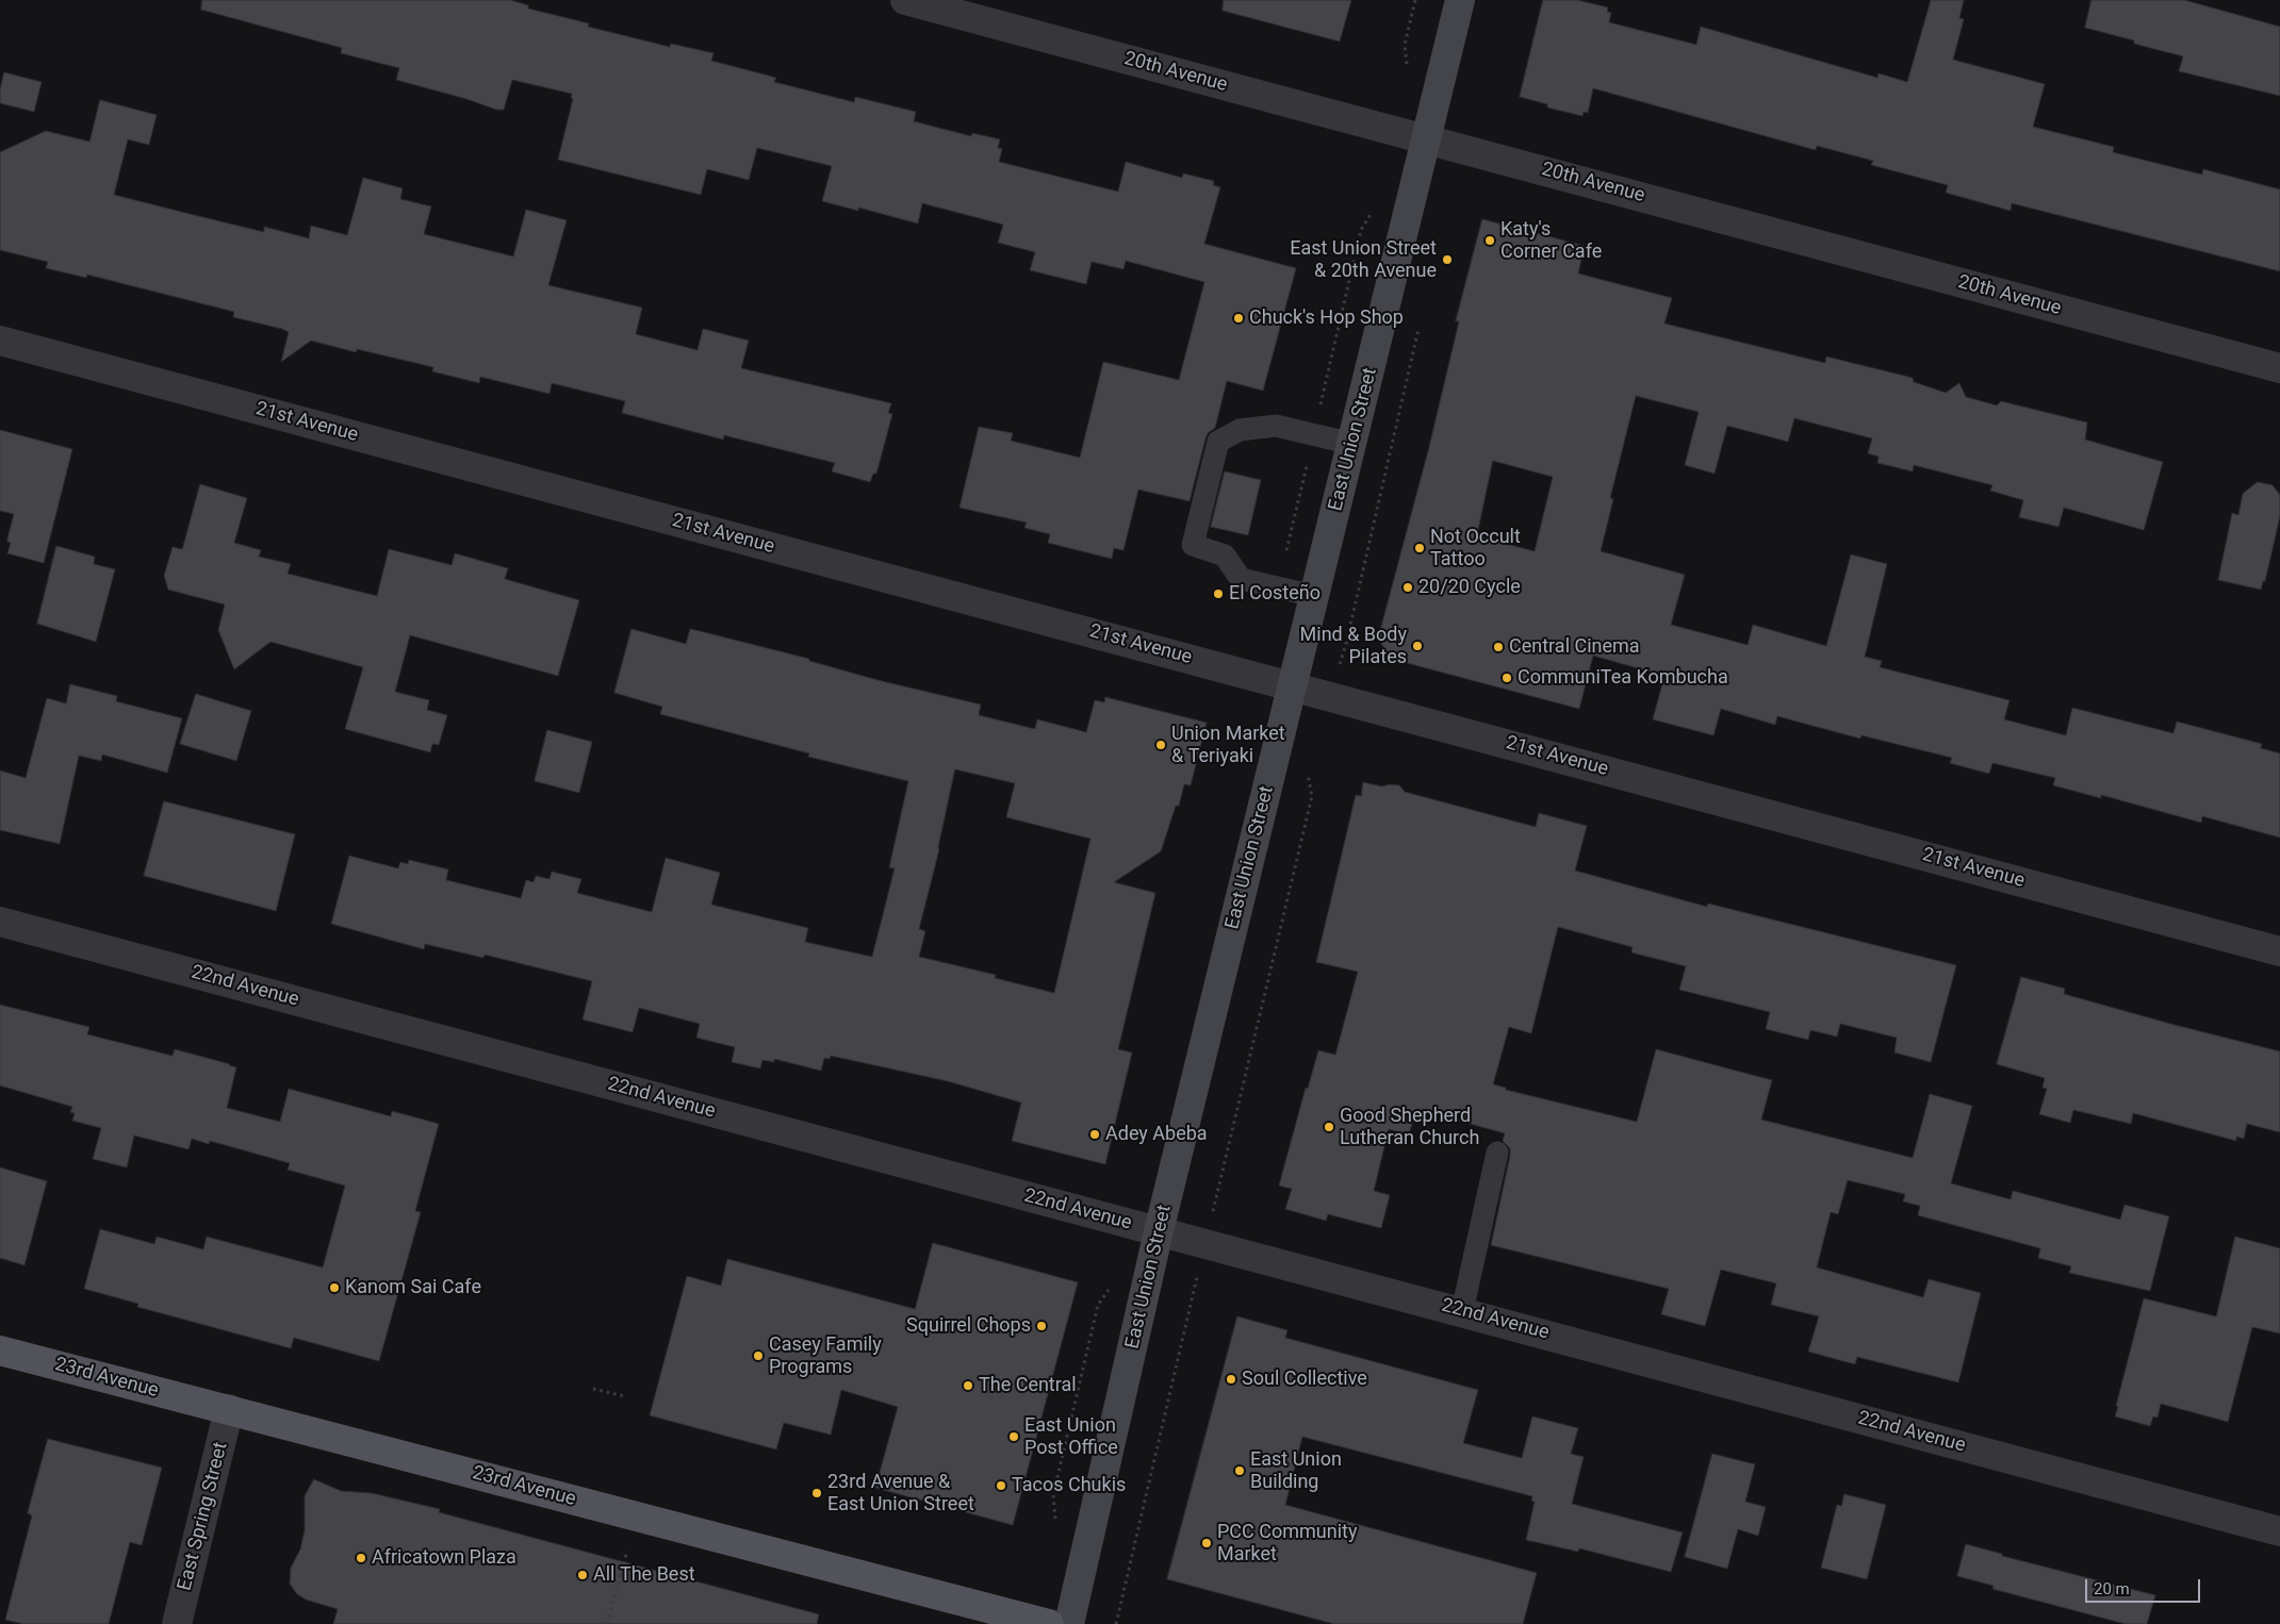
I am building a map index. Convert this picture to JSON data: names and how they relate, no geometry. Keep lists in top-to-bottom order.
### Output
{
  "streets": {
    "main road": ["East Union Street", "23rd Avenue"],
    "street": [
      "20th Avenue",
      "21st Avenue",
      "22nd Avenue",
      "East Spring Street"
    ]
  },
  "crossings": [
    ["20th Avenue", "East Union Street"],
    ["21st Avenue", "East Union Street"],
    ["East Union Street", "22nd Avenue"],
    ["23rd Avenue", "East Spring Street"]
  ],
  "places": [
    "Katy's Corner Cafe",
    "East Union Street & 20th Avenue",
    "Chuck's Hop Shop",
    "Not Occult Tattoo",
    "20/20 Cycle",
    "El Costeño",
    "Mind & Body Pilates",
    "Central Cinema",
    "CommuniTea Kombucha",
    "Union Market & Teriyaki",
    "Good Shepherd Lutheran Church",
    "Adey Abeba",
    "Kanom Sai Cafe",
    "Squirrel Chops",
    "Casey Family Programs",
    "Soul Collective",
    "The Central",
    "East Union Post Office",
    "East Union Building",
    "Tacos Chukis",
    "23rd Avenue & East Union Street",
    "PCC Community Market",
    "Africatown Plaza",
    "All The Best"
  ],
  "scale_bar": "20 m"
}
